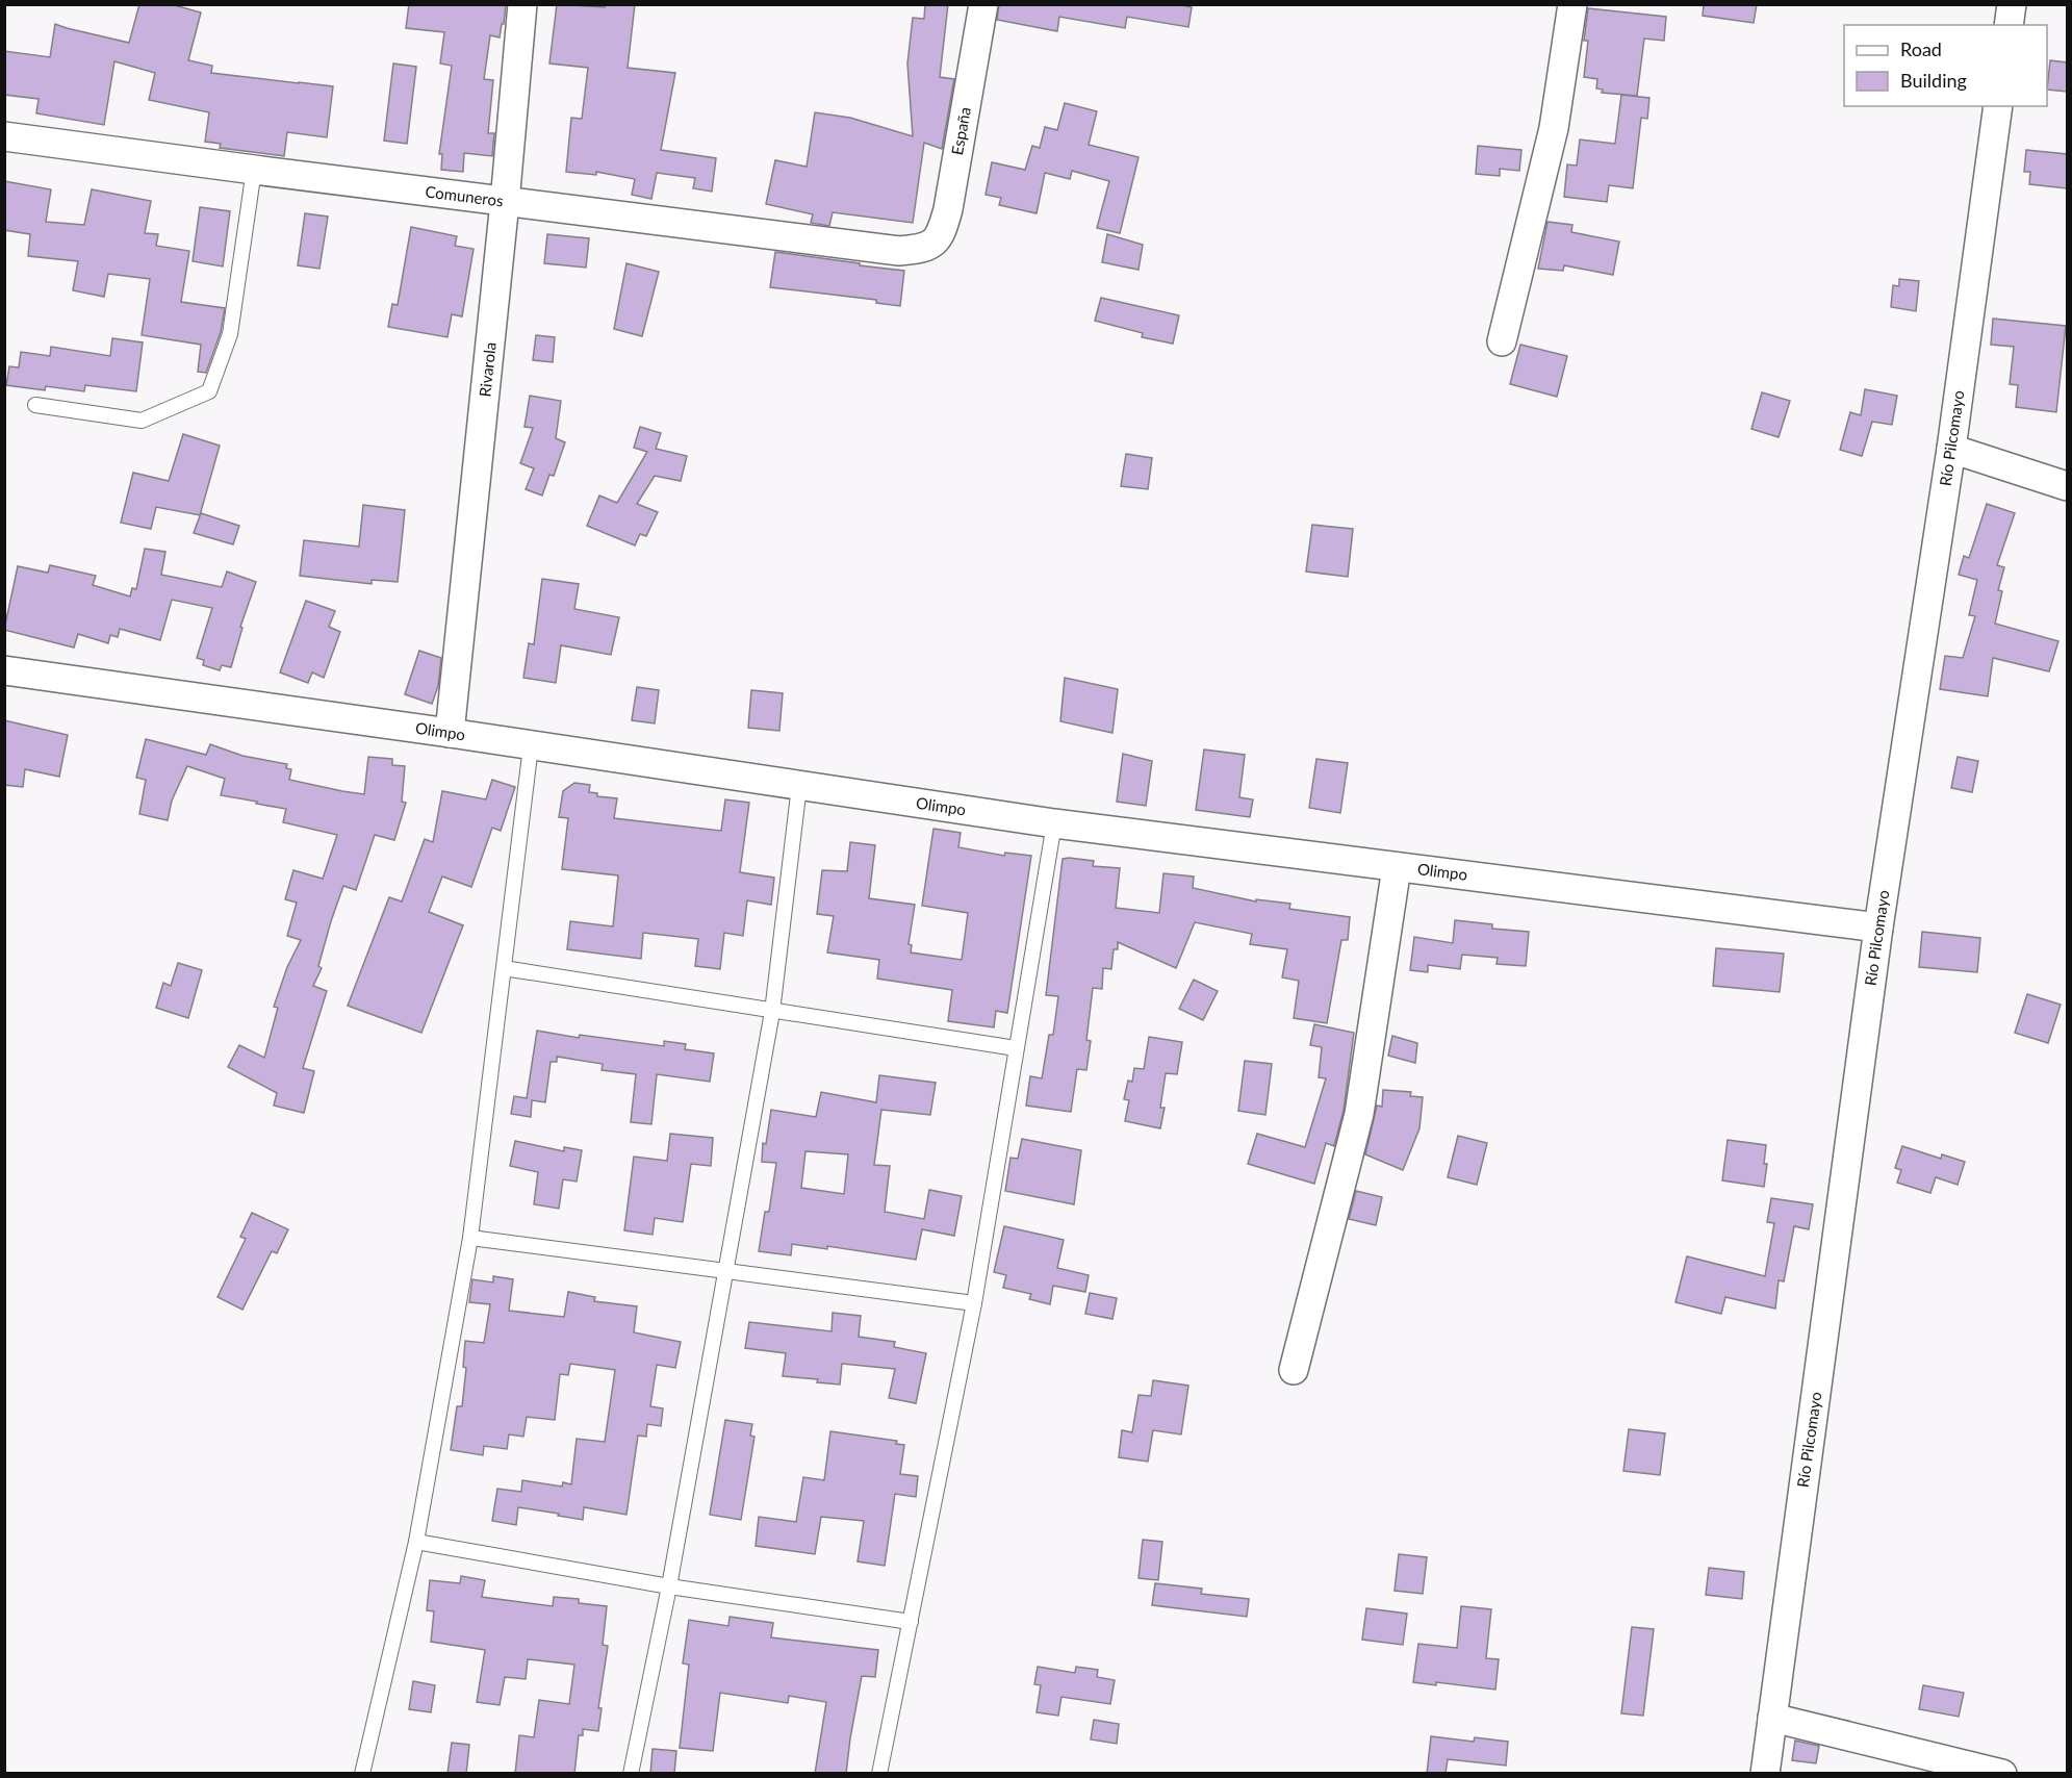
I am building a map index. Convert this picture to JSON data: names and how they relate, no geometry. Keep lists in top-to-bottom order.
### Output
{
  "streets": {
    "street": [
      "España",
      "Comuneros",
      "Rivarola",
      "Río Pilcomayo",
      "Olimpo"
    ]
  },
  "crossings": [
    ["España", "Comuneros"],
    ["Comuneros", "Rivarola"],
    ["Rivarola", "Olimpo"],
    ["Río Pilcomayo", "Olimpo"]
  ],
  "legend": ["Road", "Building"]
}
